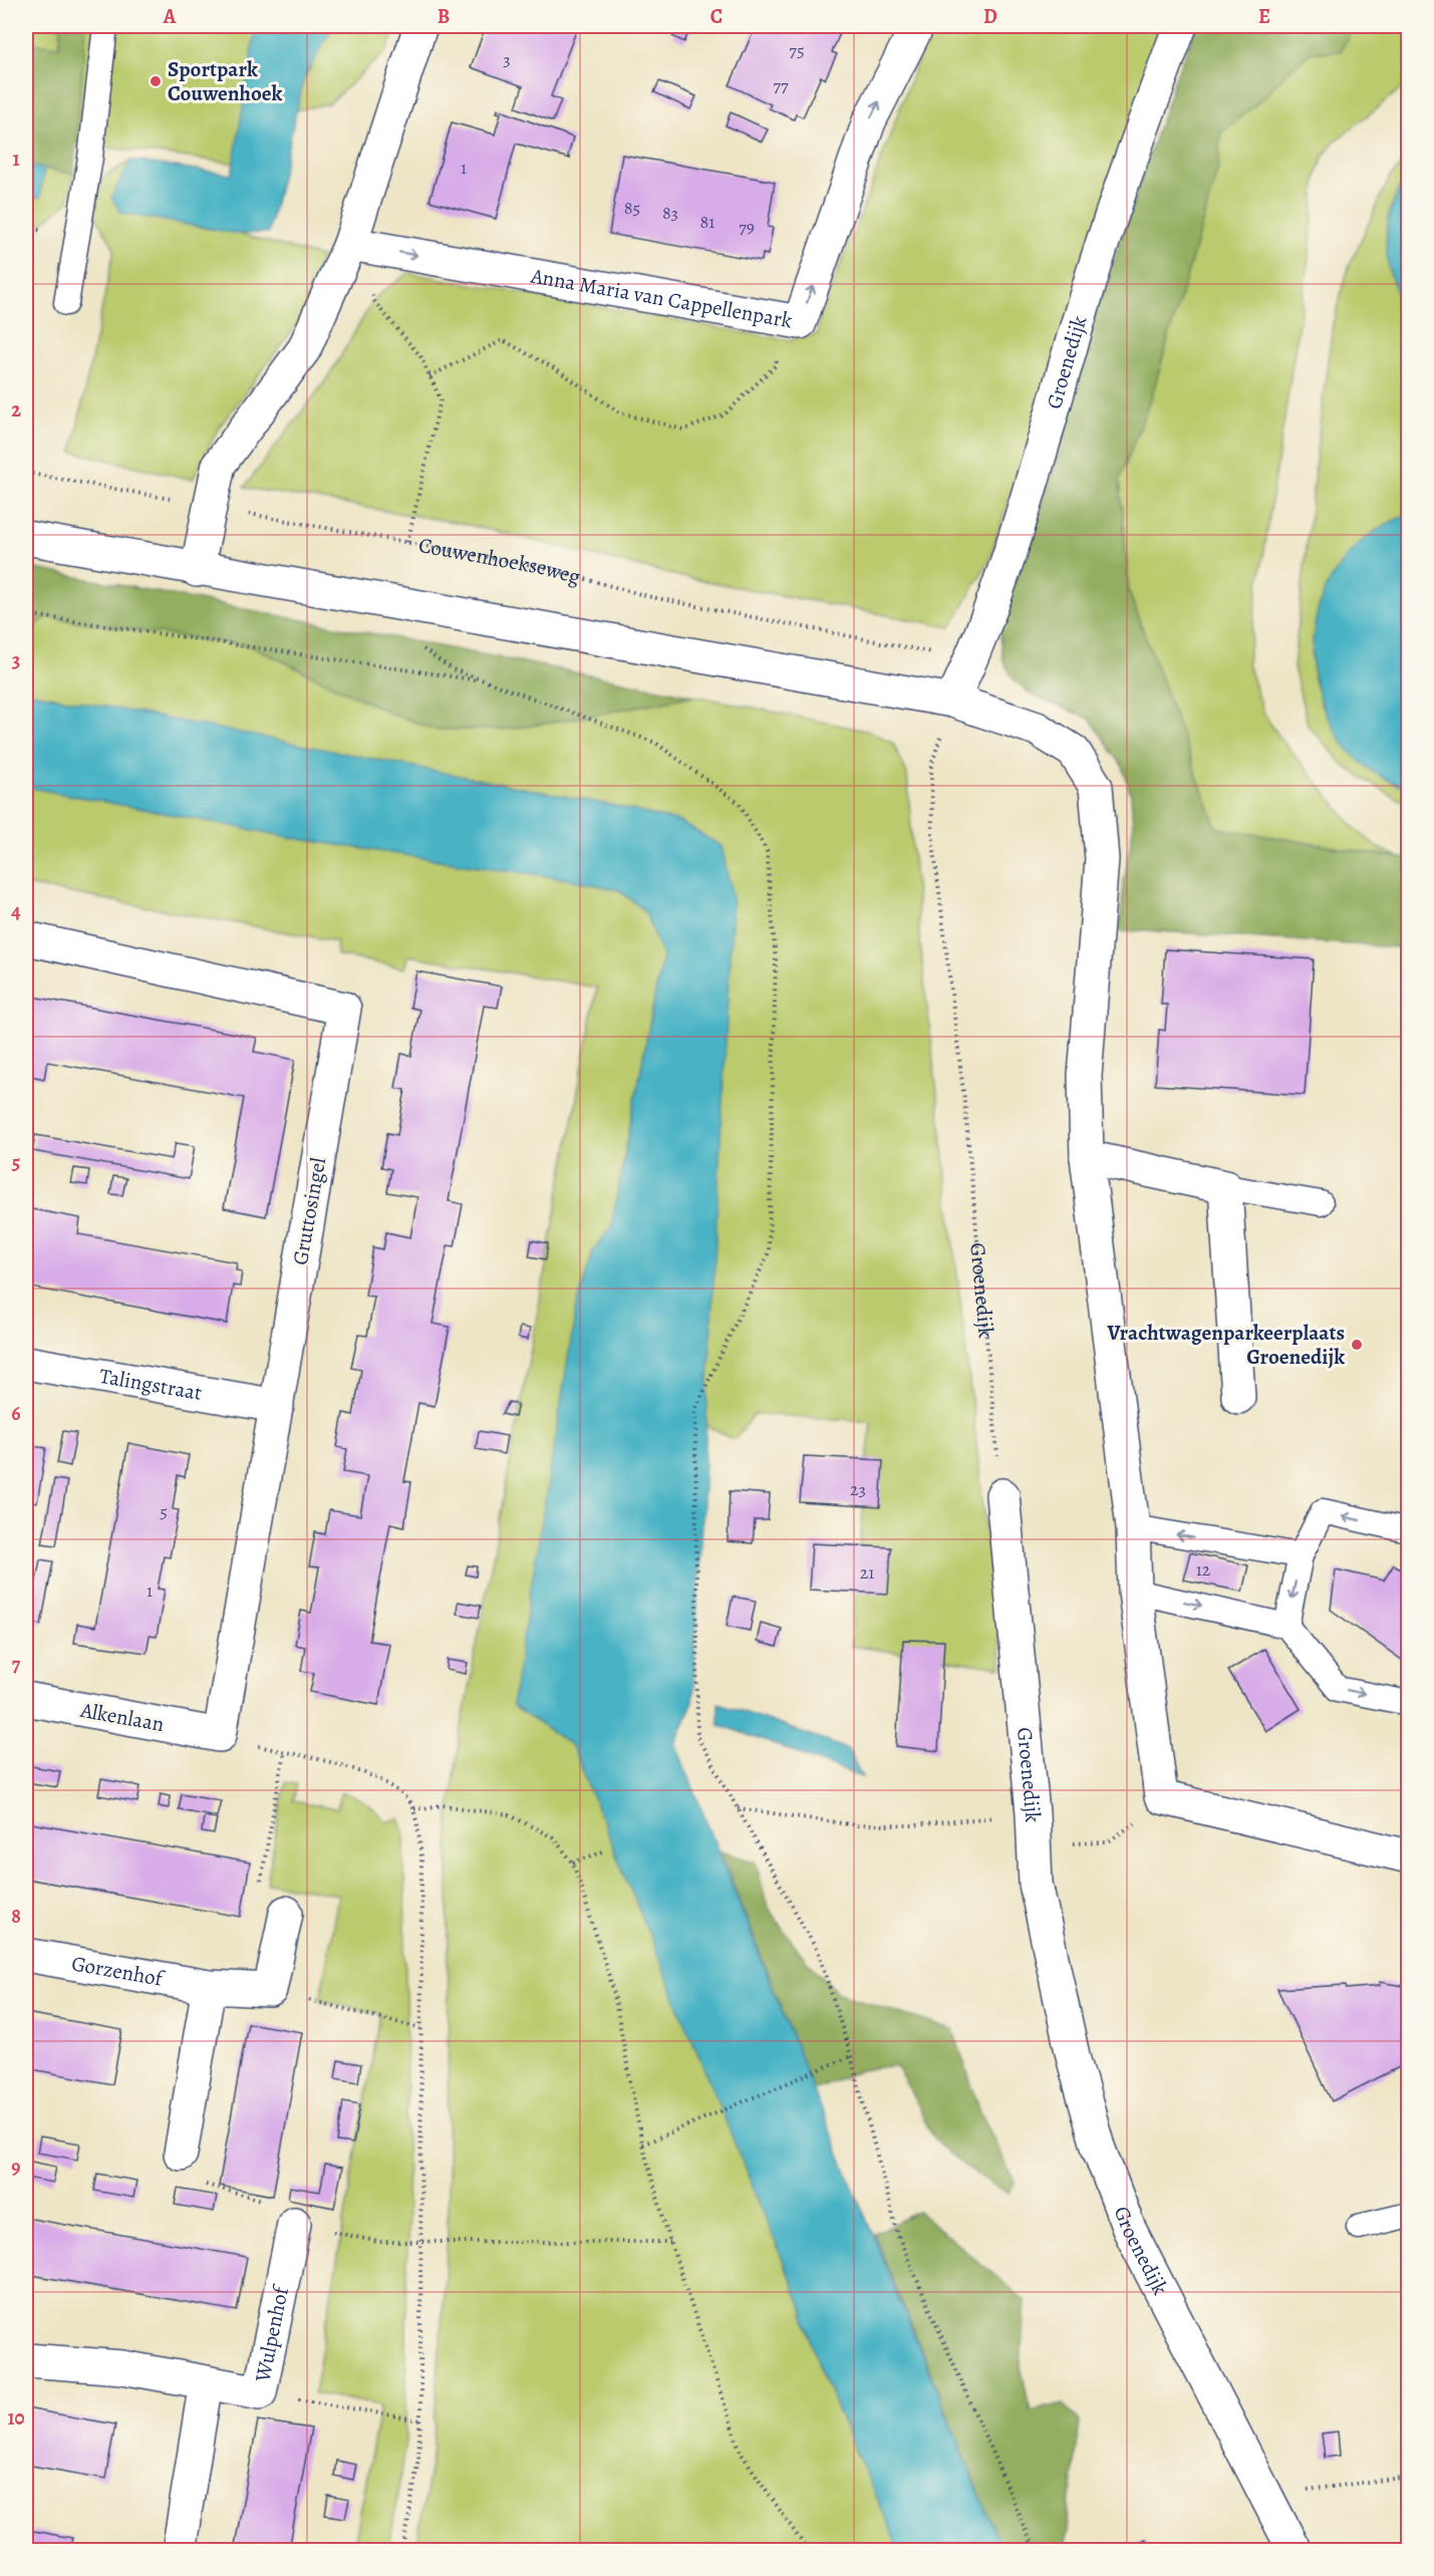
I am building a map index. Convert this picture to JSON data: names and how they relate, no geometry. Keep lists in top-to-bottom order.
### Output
{
  "streets": {
    "street": [
      "Anna Maria van Cappellenpark",
      "Groenedijk",
      "Gruttosingel",
      "Talingstraat",
      "Alkenlaan",
      "Gorzenhof",
      "Wulpenhof"
    ],
    "path": ["Couwenhoekseweg"]
  },
  "crossings": [
    ["Groenedijk", "Couwenhoekseweg"],
    ["Gruttosingel", "Talingstraat"],
    ["Gruttosingel", "Alkenlaan"]
  ],
  "places": ["Sportpark Couwenhoek", "Vrachtwagenparkeerplaats Groenedijk"],
  "house_numbers": [
    "75",
    "3",
    "77",
    "1",
    "85",
    "83",
    "81",
    "79",
    "23",
    "5",
    "12",
    "21",
    "1"
  ],
  "grid": {
    "columns": [
      "A",
      "B",
      "C",
      "D",
      "E"
    ],
    "rows": [
      "1",
      "2",
      "3",
      "4",
      "5",
      "6",
      "7",
      "8",
      "9",
      "10"
    ]
  }
}
